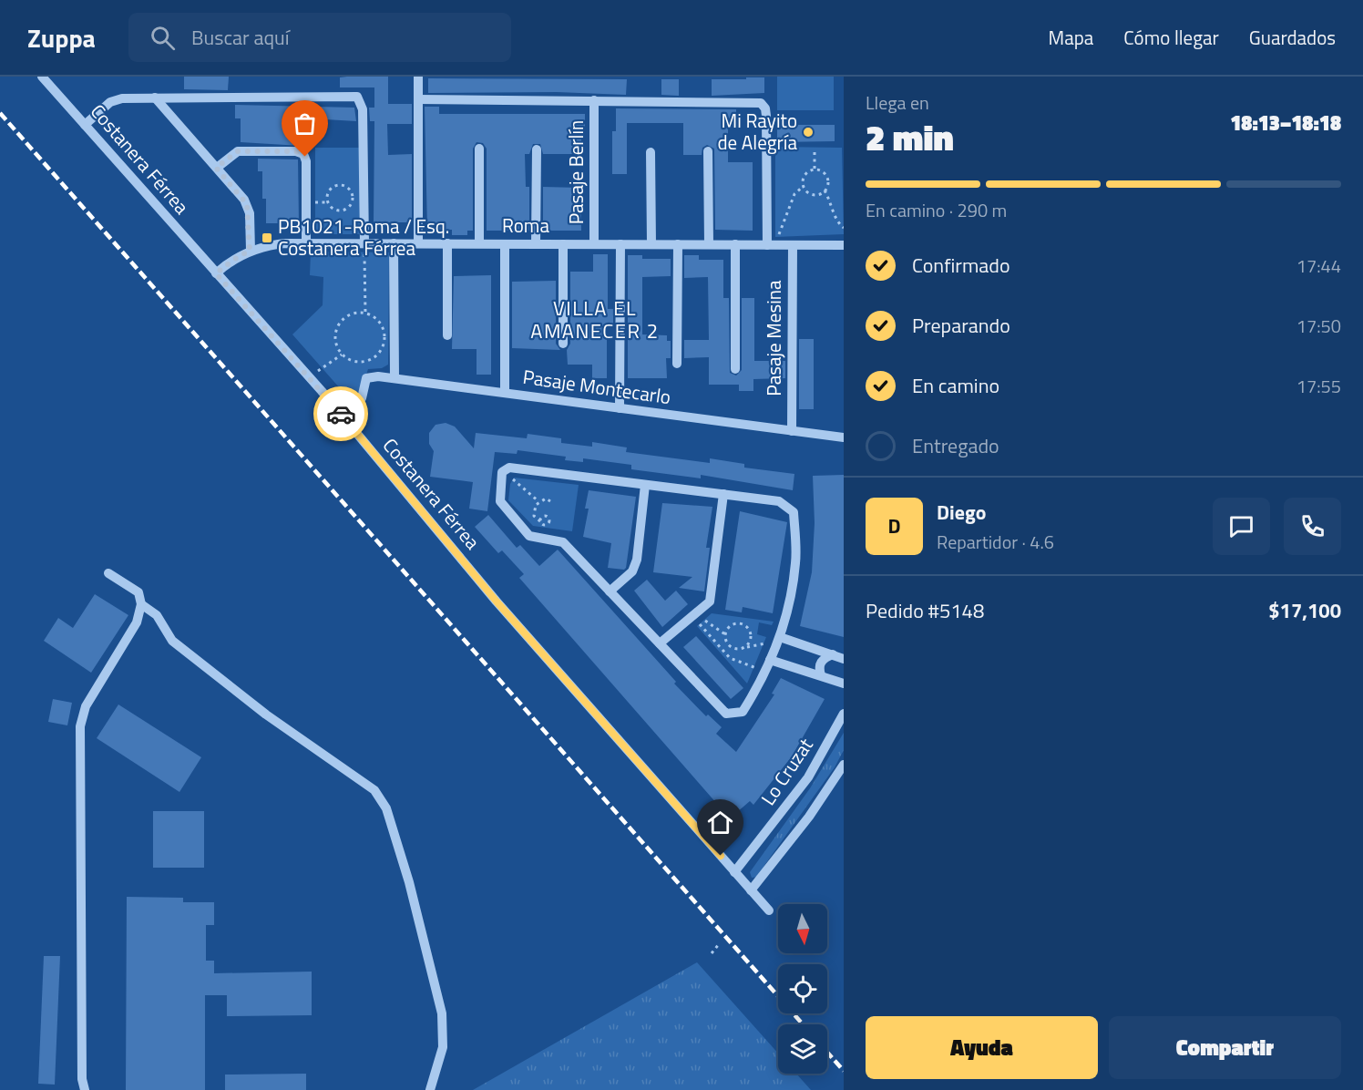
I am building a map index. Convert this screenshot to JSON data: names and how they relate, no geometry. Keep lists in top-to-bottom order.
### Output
{
  "streets": {
    "street": [
      "Costanera Férrea",
      "Pasaje Berlín",
      "Roma",
      "Pasaje Mesina",
      "Pasaje Montecarlo",
      "Lo Cruzat"
    ]
  },
  "crossings": [
    ["Costanera Férrea", "Roma"],
    ["Costanera Férrea", "Lo Cruzat"],
    ["Pasaje Berlín", "Roma"],
    ["Roma", "Pasaje Mesina"],
    ["Pasaje Mesina", "Pasaje Montecarlo"]
  ],
  "districts": ["VILLA EL AMANECER 2"],
  "places": {
    "other": ["Mi Rayito de Alegría"],
    "transit": ["PB1021-Roma / Esq. Costanera Férrea"]
  },
  "north": "bottom",
  "page": {
    "header": "Zuppa",
    "search": "Buscar aquí",
    "nav": ["Mapa", "Cómo llegar", "Guardados"],
    "heading": ["2 min", "Llega en", "18:13–18:18"],
    "panel": [
      "Diego",
      "Repartidor · 4.6",
      "Pedido #5148",
      "$17,100"
    ],
    "bar": "En camino · 290 m",
    "list": [
      ["Confirmado", "17:44"],
      ["Preparando", "17:50"],
      ["En camino", "17:55"],
      "Entregado"
    ],
    "round": "D",
    "buttons": ["Ayuda", "Compartir"]
  }
}
